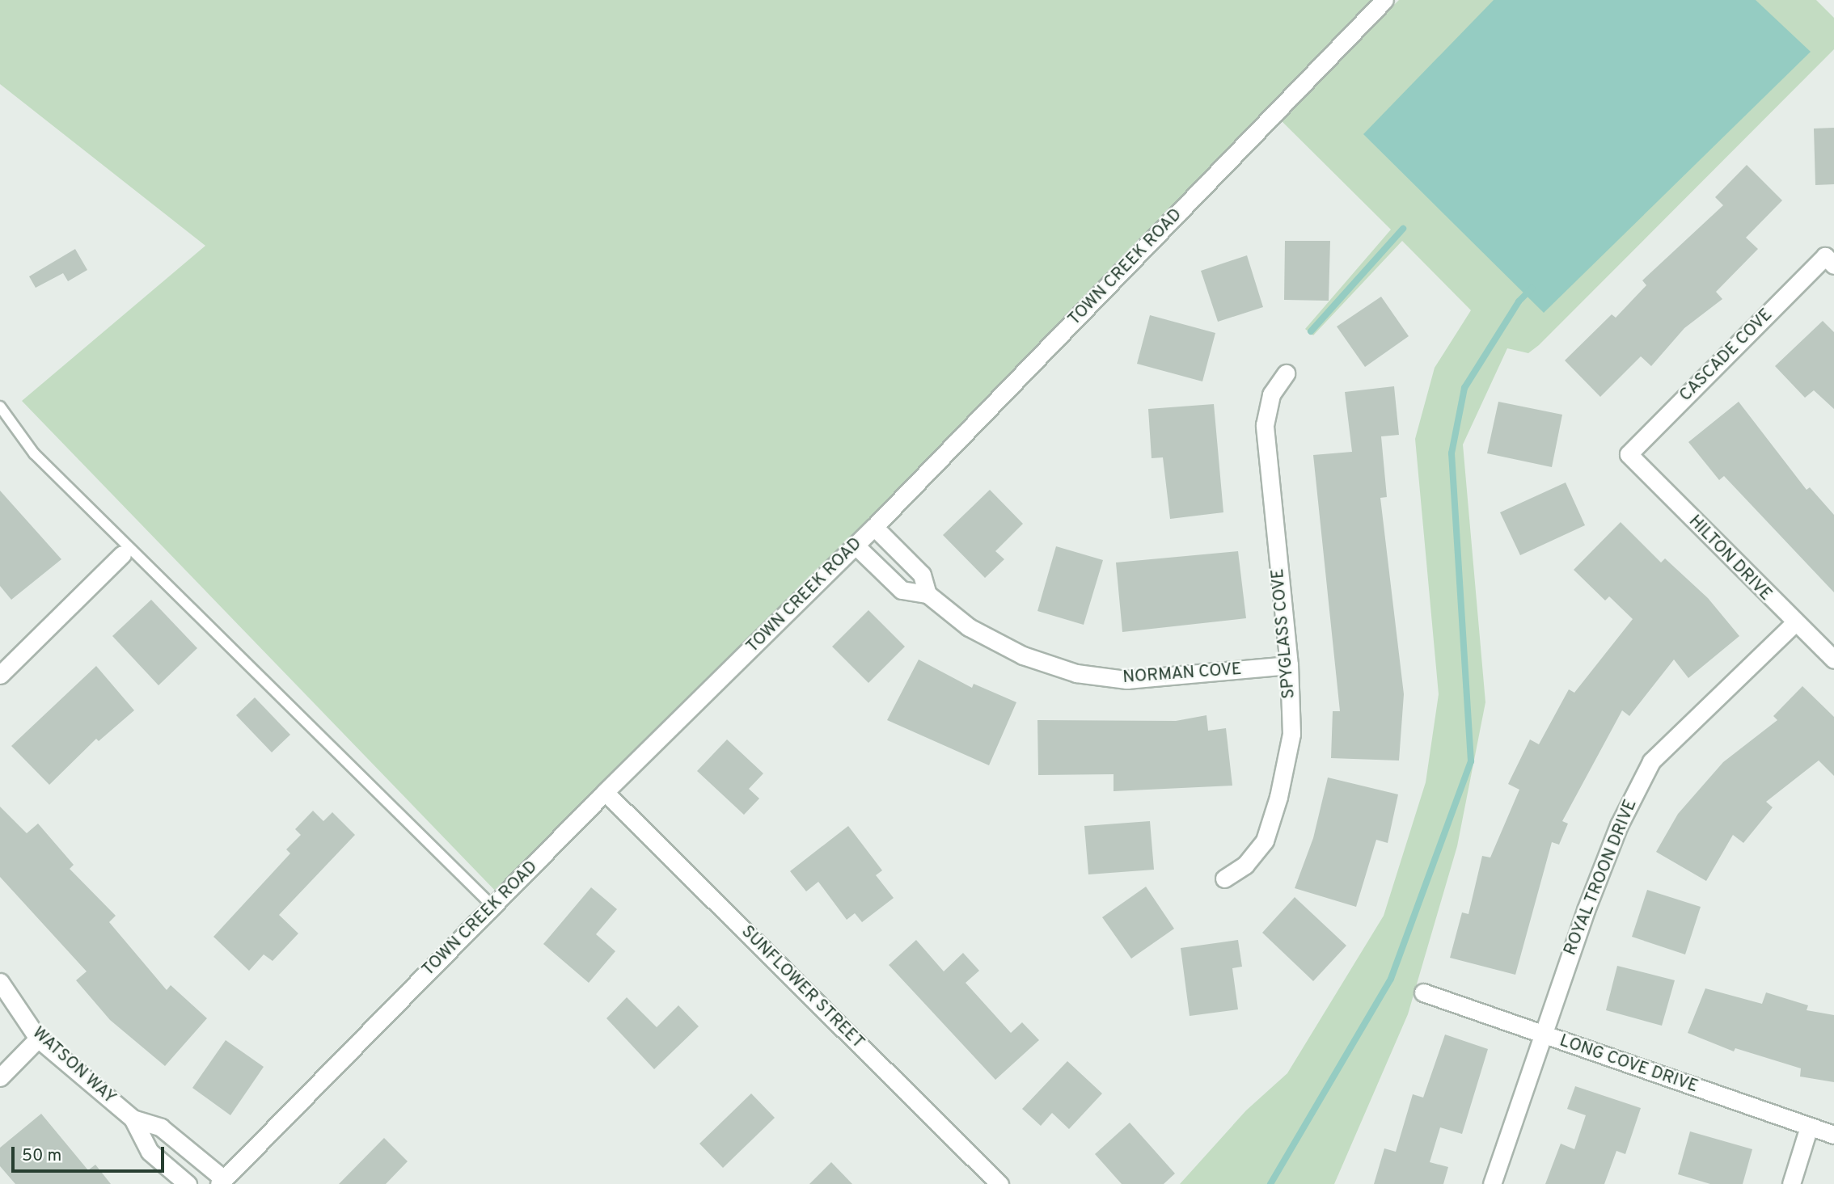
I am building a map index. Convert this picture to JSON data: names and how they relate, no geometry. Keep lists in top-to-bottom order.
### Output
{
  "streets": {
    "street": [
      "TOWN CREEK ROAD",
      "CASCADE COVE",
      "HILTON DRIVE",
      "SPYGLASS COVE",
      "NORMAN COVE",
      "ROYAL TROON DRIVE",
      "SUNFLOWER STREET",
      "LONG COVE DRIVE",
      "WATSON WAY"
    ]
  },
  "crossings": [
    ["TOWN CREEK ROAD", "NORMAN COVE"],
    ["TOWN CREEK ROAD", "SUNFLOWER STREET"],
    ["TOWN CREEK ROAD", "WATSON WAY"],
    ["CASCADE COVE", "HILTON DRIVE"],
    ["HILTON DRIVE", "ROYAL TROON DRIVE"],
    ["SPYGLASS COVE", "NORMAN COVE"],
    ["ROYAL TROON DRIVE", "LONG COVE DRIVE"]
  ],
  "scale_bar": "50 m"
}
